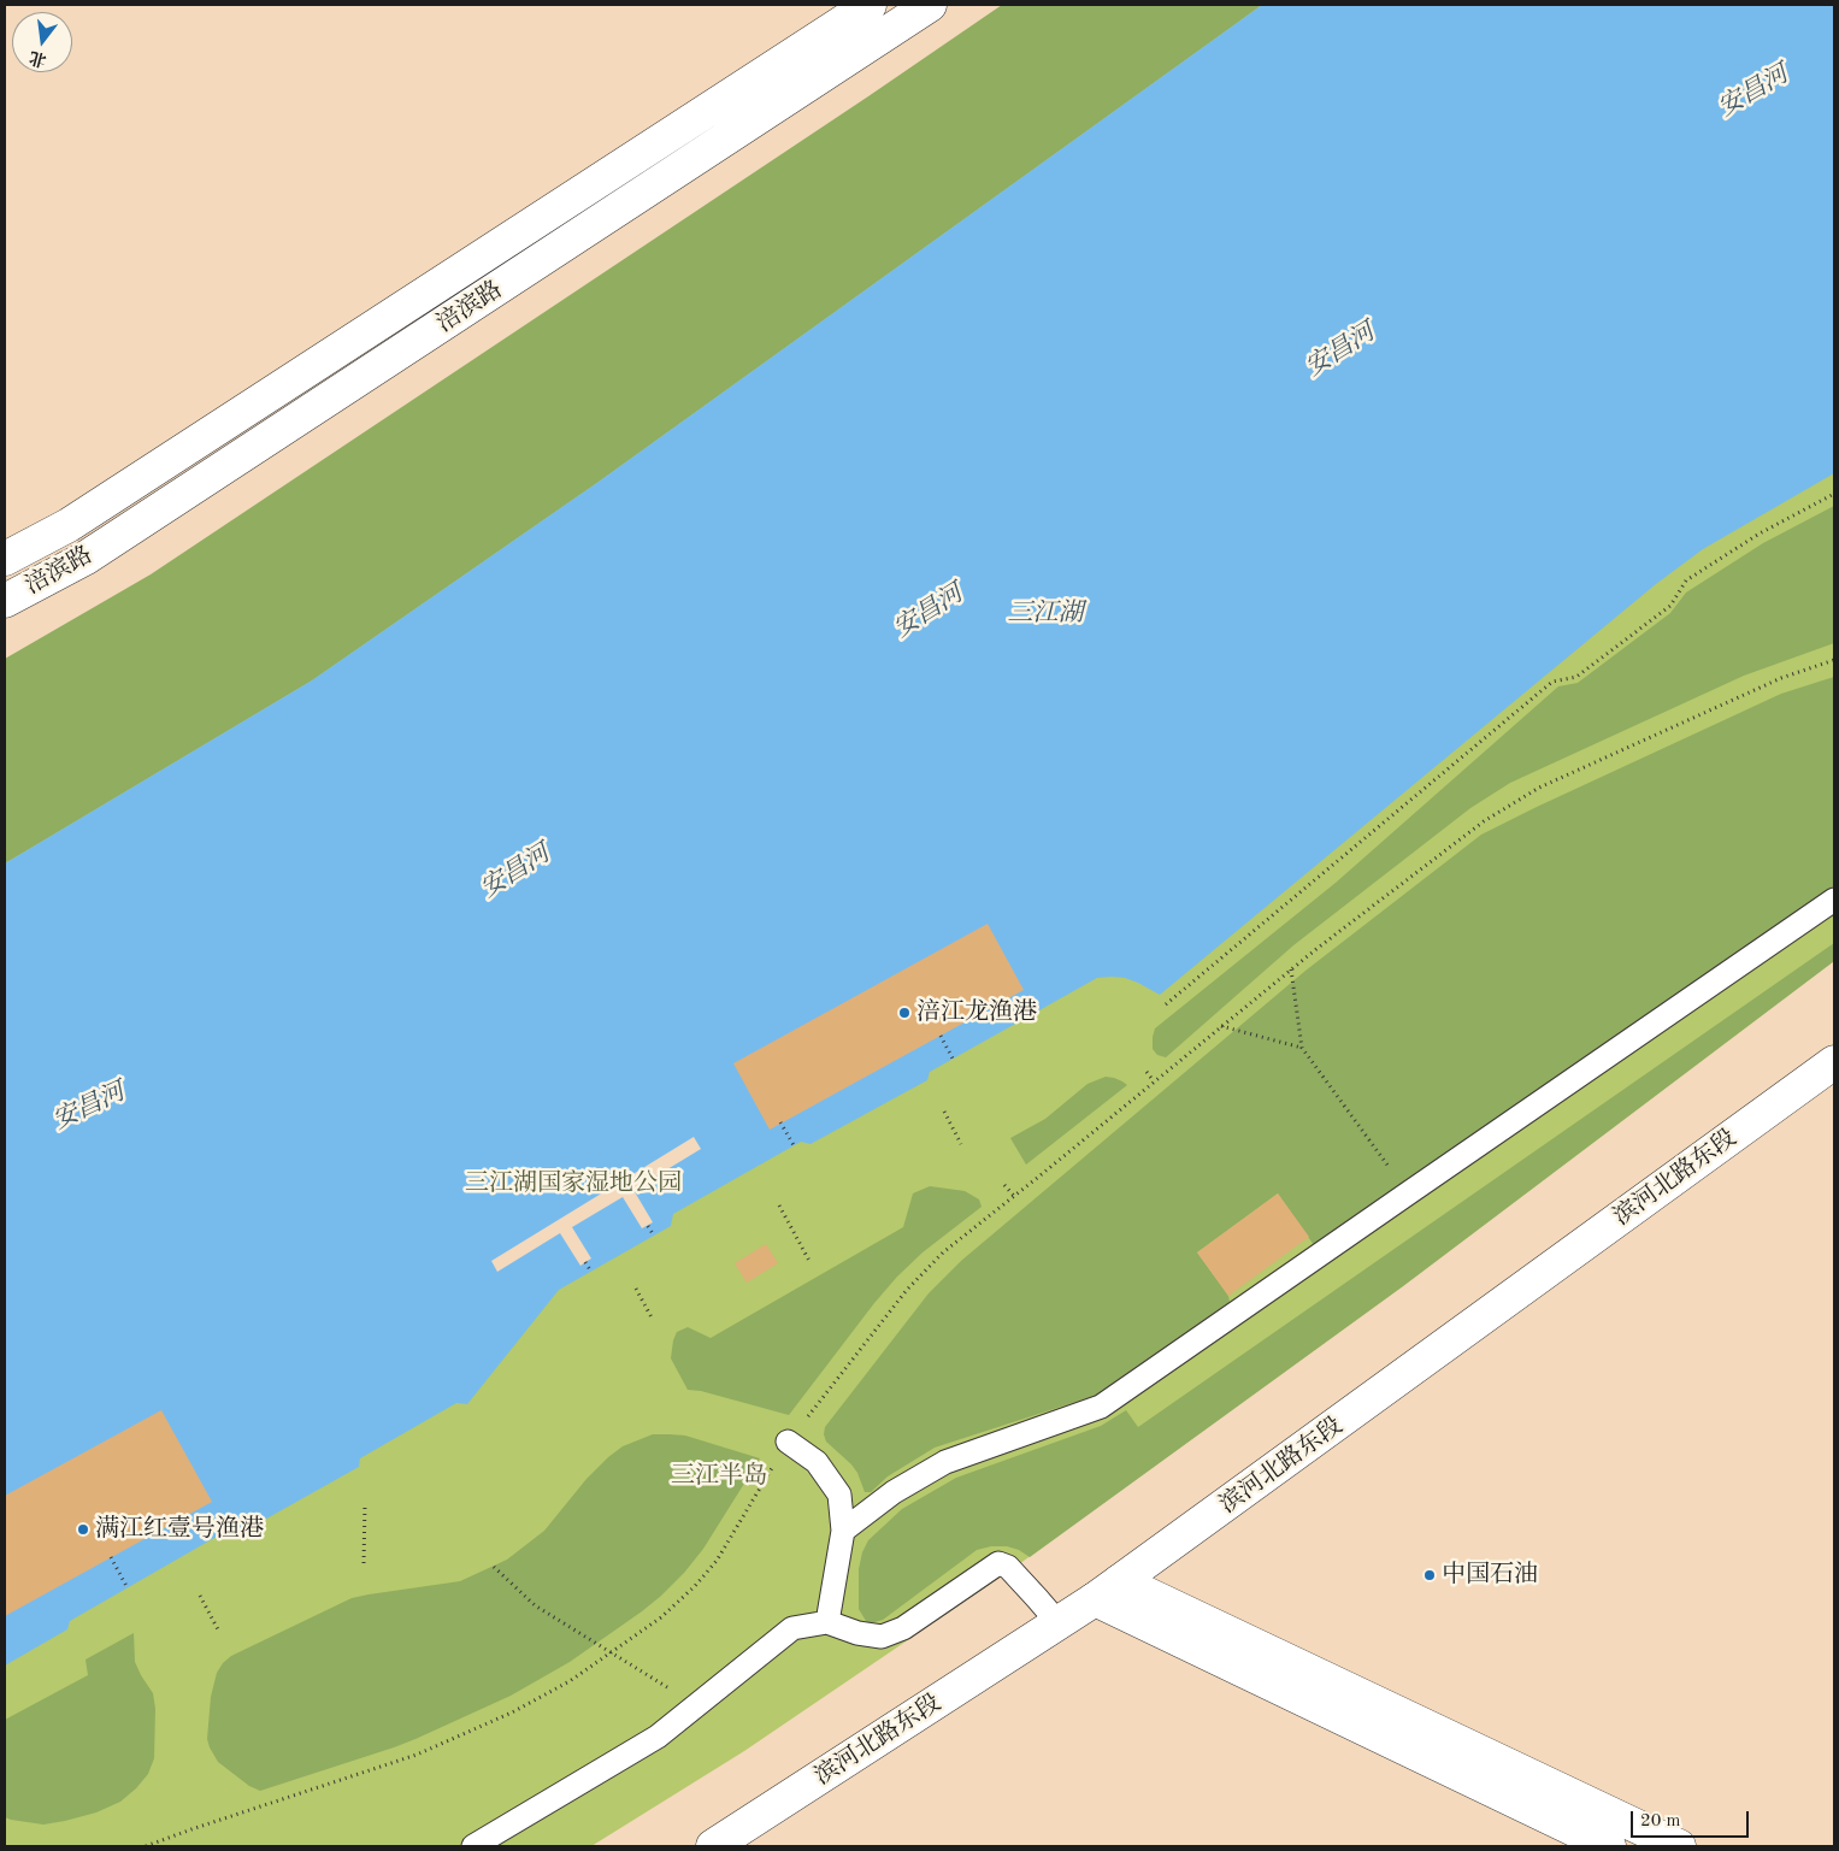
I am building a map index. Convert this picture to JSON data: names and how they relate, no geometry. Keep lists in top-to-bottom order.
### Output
{
  "streets": {
    "main road": ["涪滨路", "滨河北路东段"]
  },
  "water": ["安昌河", "三江湖"],
  "parks": ["三江湖国家湿地公园", "三江半岛"],
  "places": ["涪江龙渔港", "满江红壹号渔港", "中国石油"],
  "scale_bar": "20 m",
  "north": "bottom"
}
